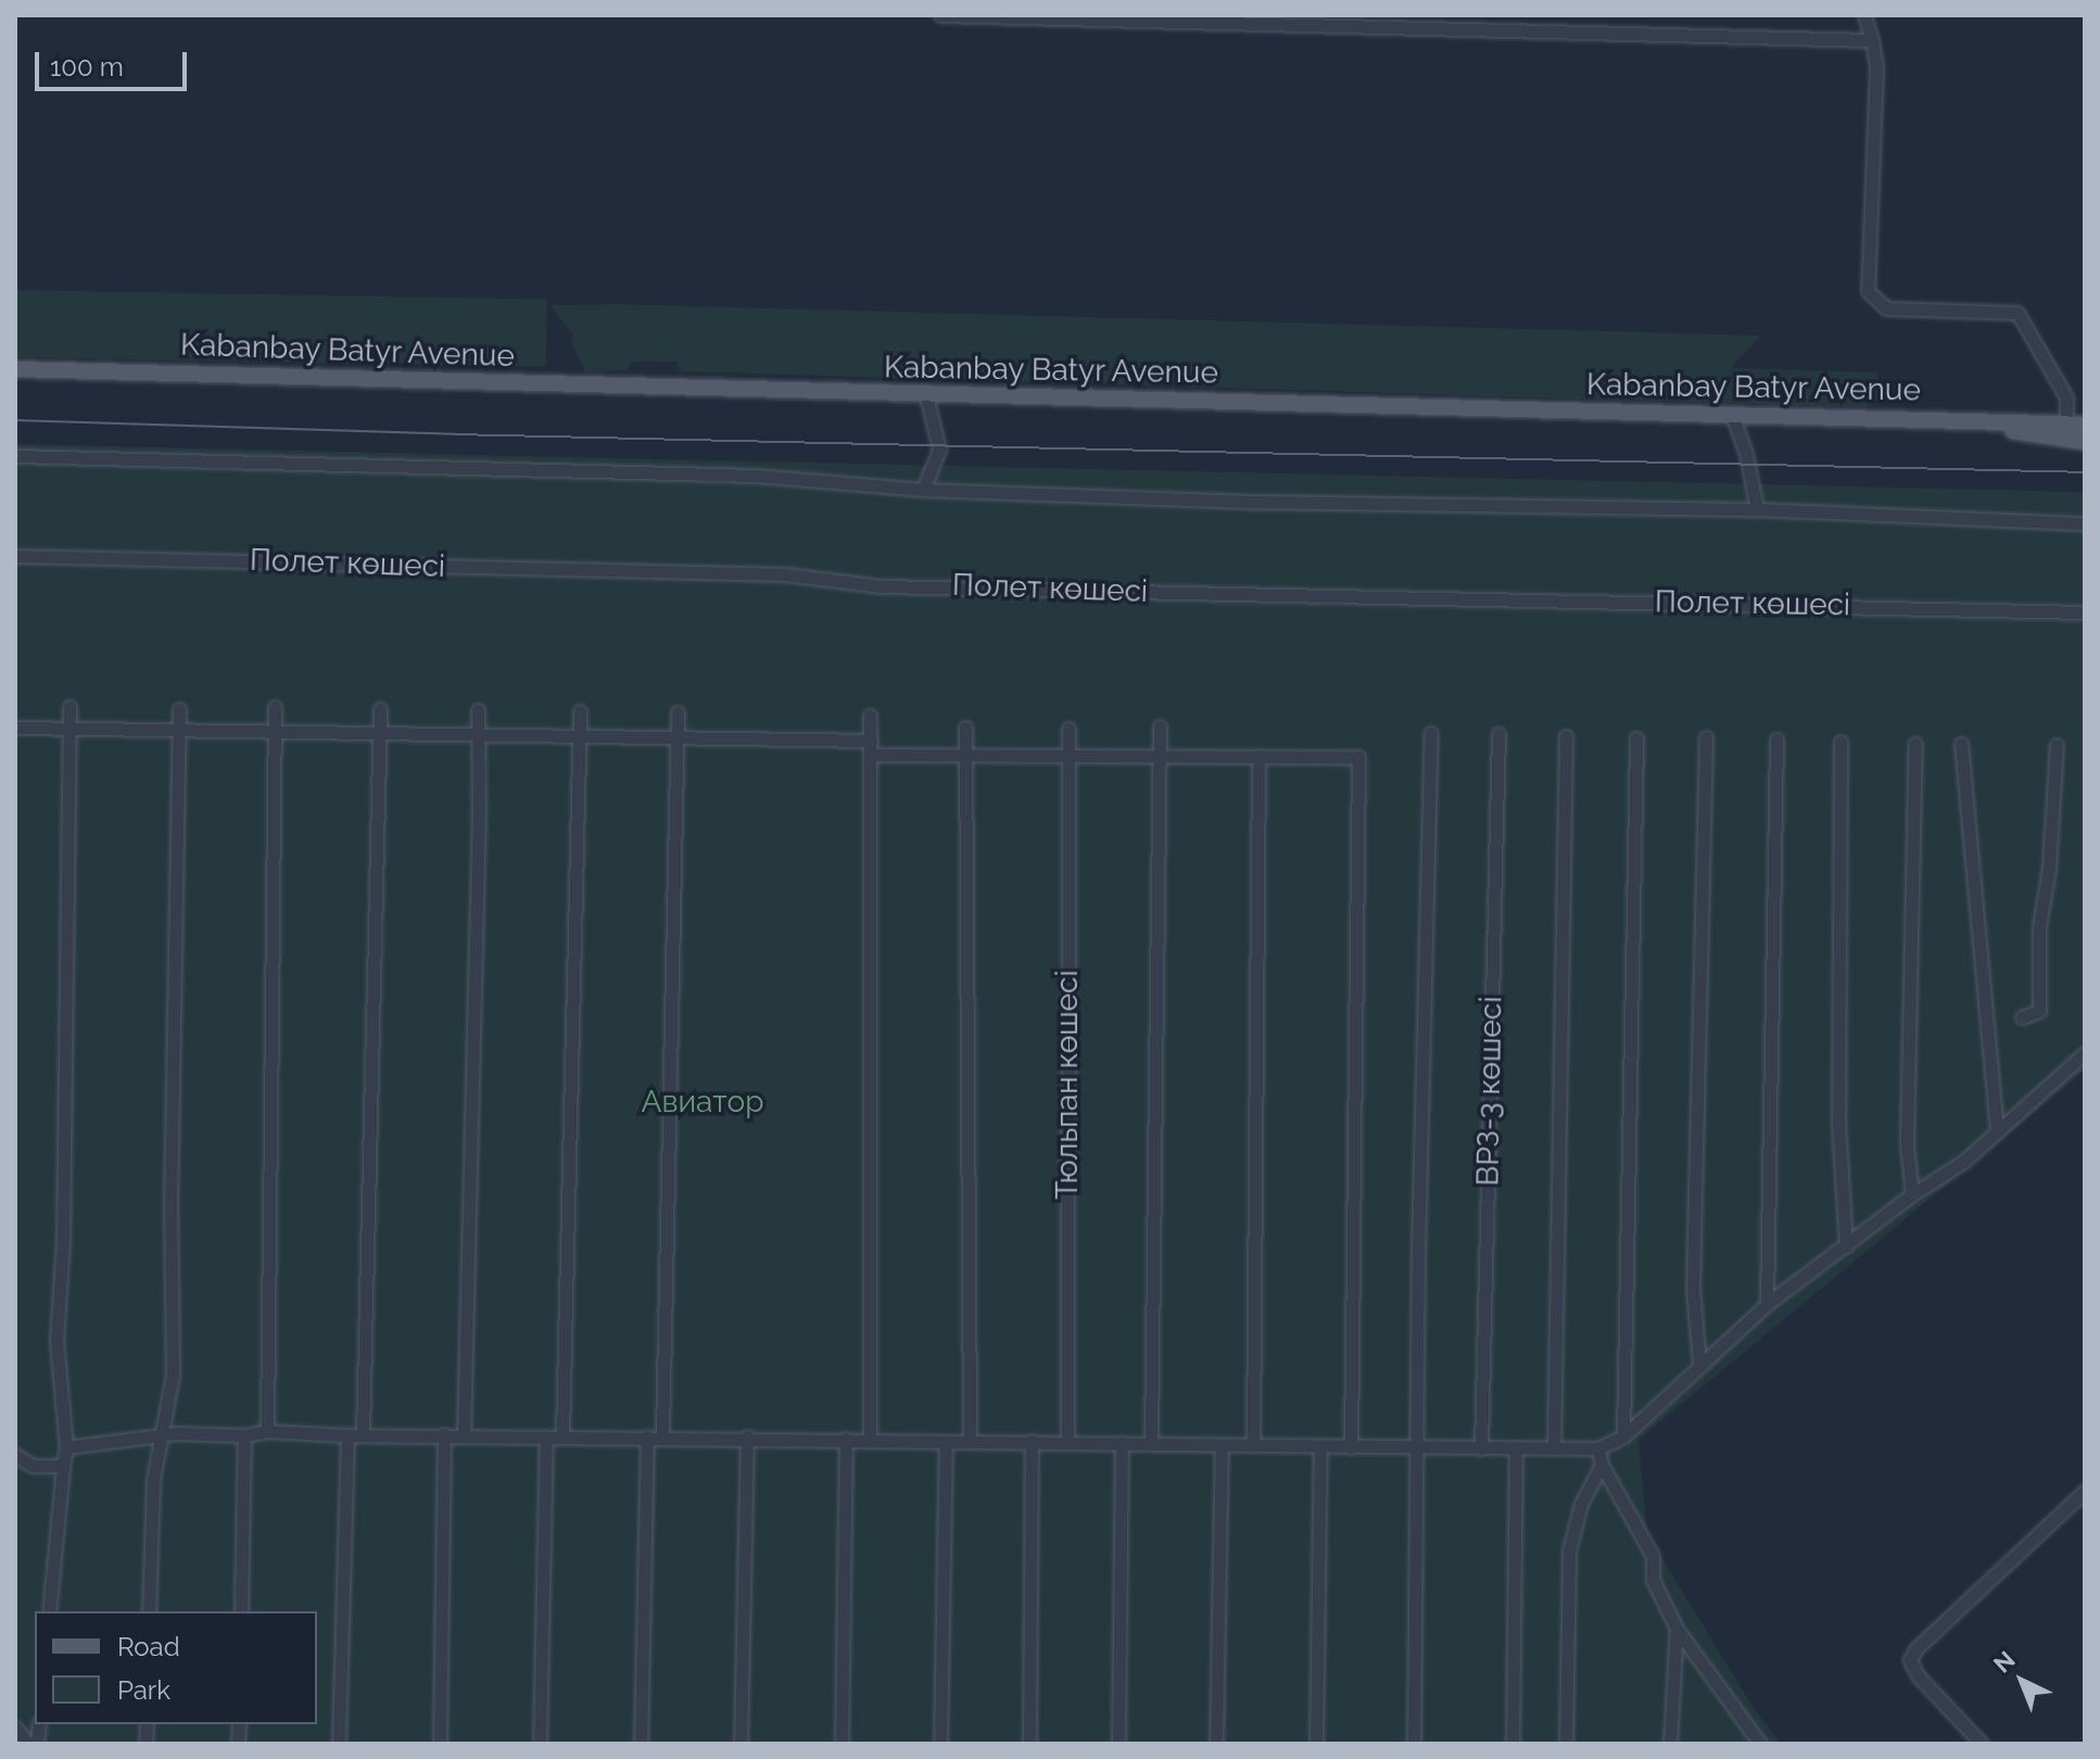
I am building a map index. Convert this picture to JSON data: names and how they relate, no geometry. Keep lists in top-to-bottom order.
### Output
{
  "streets": {
    "main road": ["Kabanbay Batyr Avenue"],
    "street": ["Полет көшесі", "Тюльпан көшесі", "ВРЗ-3 көшесі"]
  },
  "parks": ["Авиатор"],
  "legend": ["Road", "Park"],
  "scale_bar": "100 m",
  "north": "top left"
}
